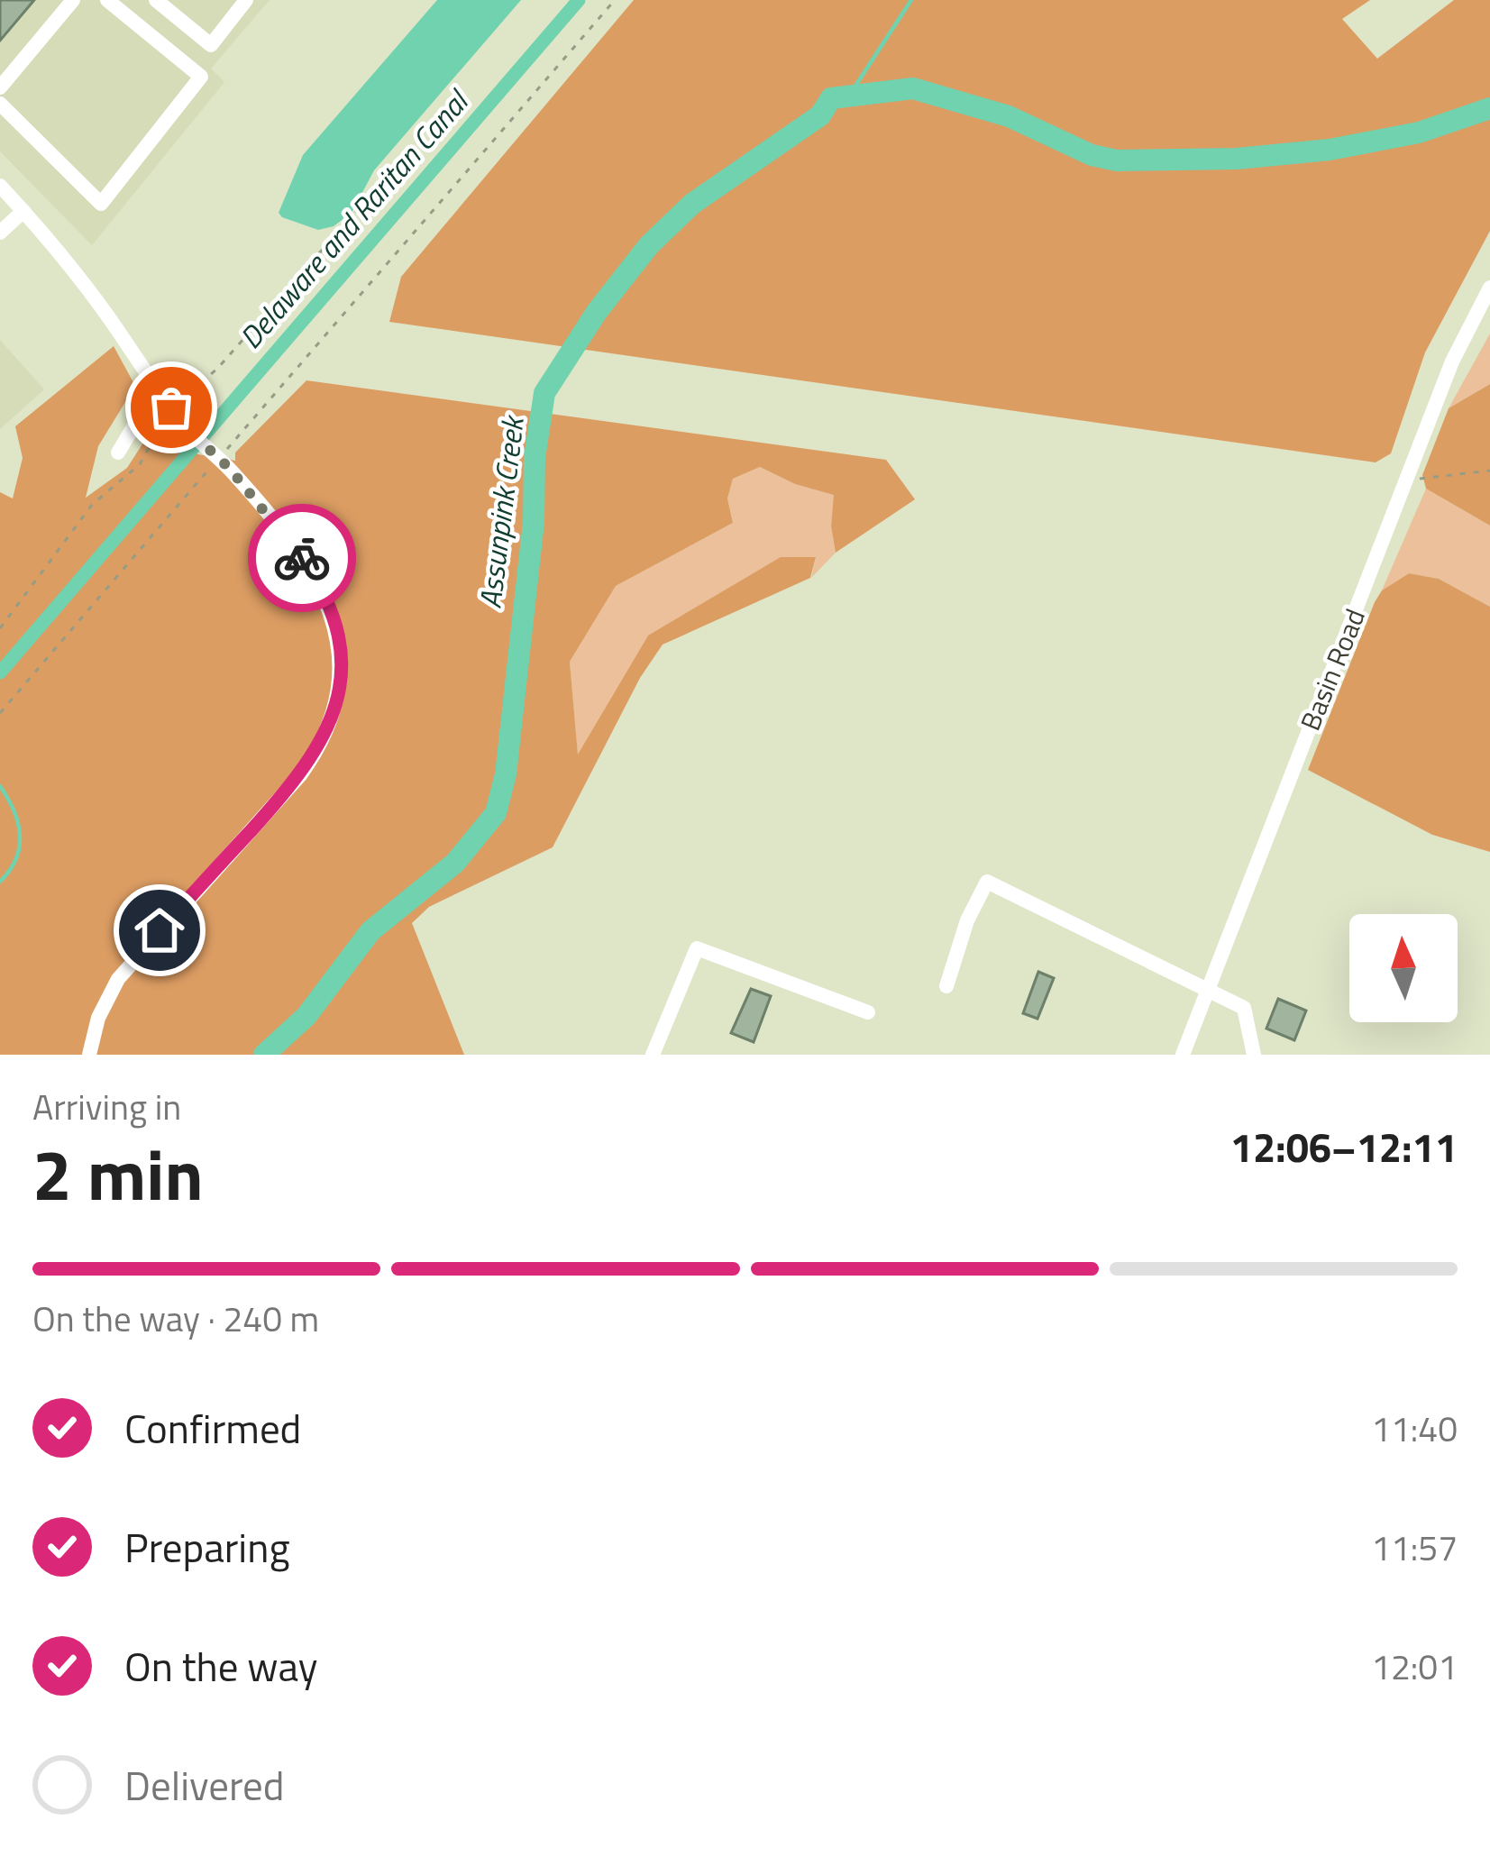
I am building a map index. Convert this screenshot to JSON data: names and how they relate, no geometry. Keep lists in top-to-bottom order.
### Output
{
  "streets": {
    "street": ["Basin Road"]
  },
  "water": ["Delaware and Raritan Canal", "Assunpink Creek"],
  "north": "top",
  "page": {
    "heading": ["2 min", "Arriving in", "12:06–12:11"],
    "bar": "On the way · 240 m",
    "list": [
      ["Confirmed", "11:40"],
      ["Preparing", "11:57"],
      ["On the way", "12:01"],
      "Delivered"
    ]
  }
}
